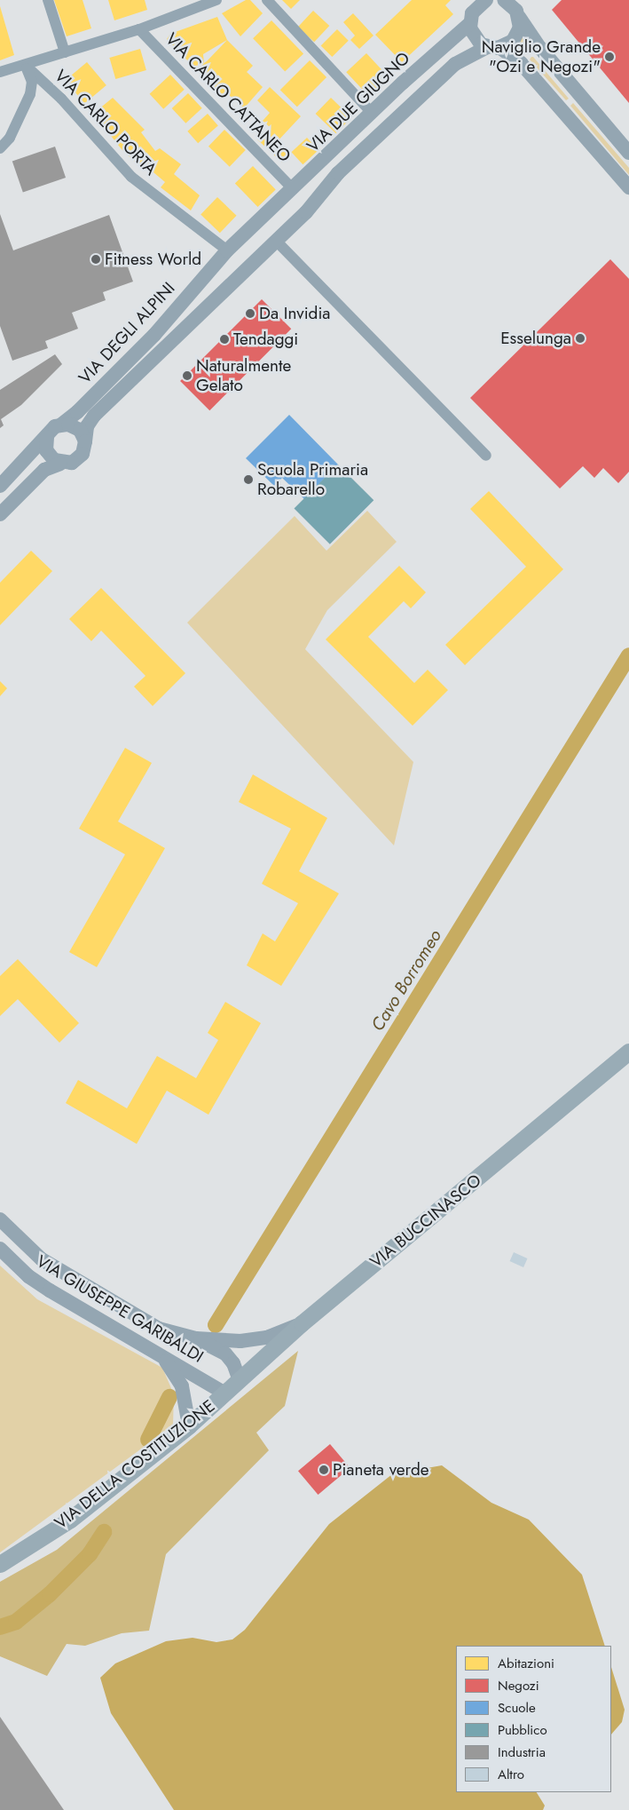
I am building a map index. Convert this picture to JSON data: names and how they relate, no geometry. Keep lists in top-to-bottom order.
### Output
{
  "streets": {
    "main road": ["VIA BUCCINASCO", "VIA DELLA COSTITUZIONE"],
    "street": [
      "VIA CARLO CATTANEO",
      "VIA DUE GIUGNO",
      "VIA CARLO PORTA",
      "VIA DEGLI ALPINI",
      "VIA GIUSEPPE GARIBALDI"
    ]
  },
  "crossings": [
    ["VIA CARLO CATTANEO", "VIA DUE GIUGNO"],
    ["VIA DUE GIUGNO", "VIA DEGLI ALPINI"],
    ["VIA CARLO PORTA", "VIA DEGLI ALPINI"],
    ["VIA BUCCINASCO", "VIA GIUSEPPE GARIBALDI"],
    ["VIA BUCCINASCO", "VIA DELLA COSTITUZIONE"],
    ["VIA GIUSEPPE GARIBALDI", "VIA DELLA COSTITUZIONE"]
  ],
  "water": ["Cavo Borromeo"],
  "places": [
    "Naviglio Grande \"Ozi e Negozi\"",
    "Fitness World",
    "Da Invidia",
    "Esselunga",
    "Tendaggi",
    "Naturalmente Gelato",
    "Scuola Primaria Robarello",
    "Pianeta verde"
  ],
  "legend": [
    "Abitazioni",
    "Negozi",
    "Scuole",
    "Pubblico",
    "Industria",
    "Altro"
  ]
}
